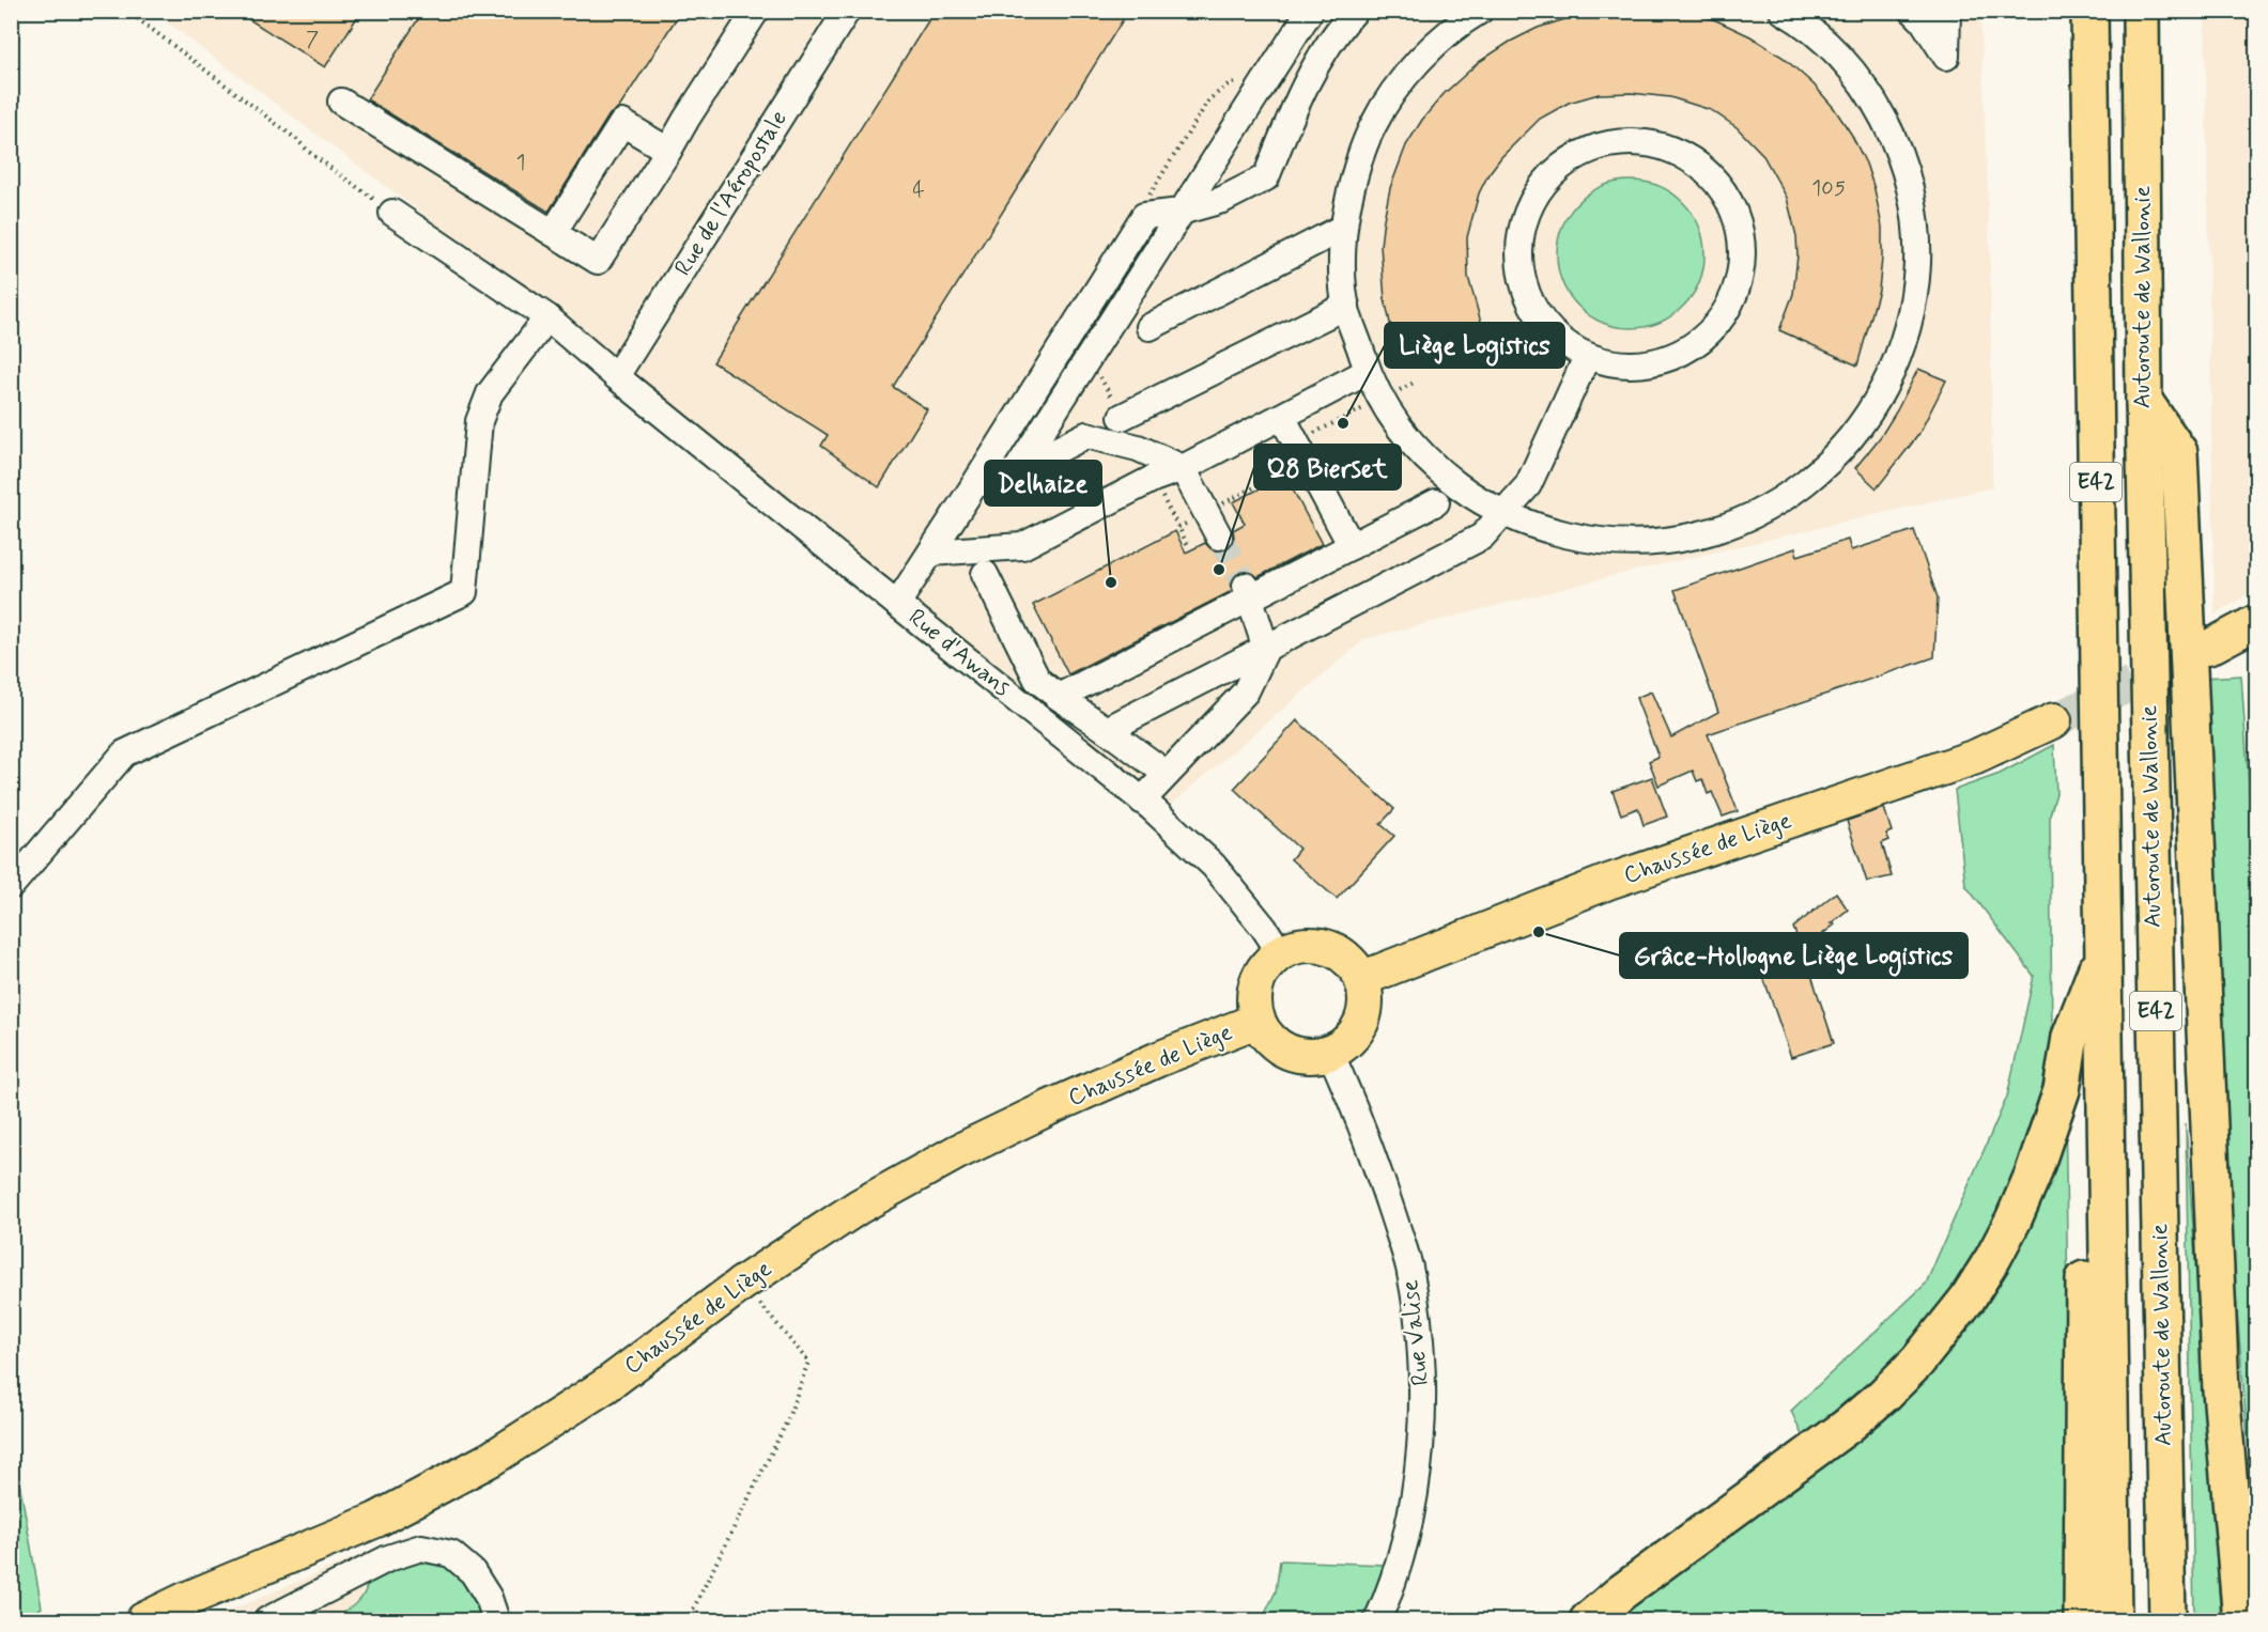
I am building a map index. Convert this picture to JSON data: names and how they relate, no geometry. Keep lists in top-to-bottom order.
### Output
{
  "streets": {
    "highway": ["Autoroute de Wallonie", "E42"],
    "main road": ["Chaussée de Liège"],
    "street": ["Rue de l'Aéropostale", "Rue d'Awans", "Rue Valise"]
  },
  "crossings": [
    ["Rue de l'Aéropostale", "Rue d'Awans"],
    ["Rue d'Awans", "Chaussée de Liège"],
    ["Rue d'Awans", "Rue Valise"],
    ["Chaussée de Liège", "Rue Valise"]
  ],
  "places": [
    "Liège Logistics",
    "Q8 Bierset",
    "Delhaize",
    "Grâce-Hollogne Liège Logistics"
  ],
  "house_numbers": [
    "7",
    "1",
    "105",
    "4"
  ]
}
